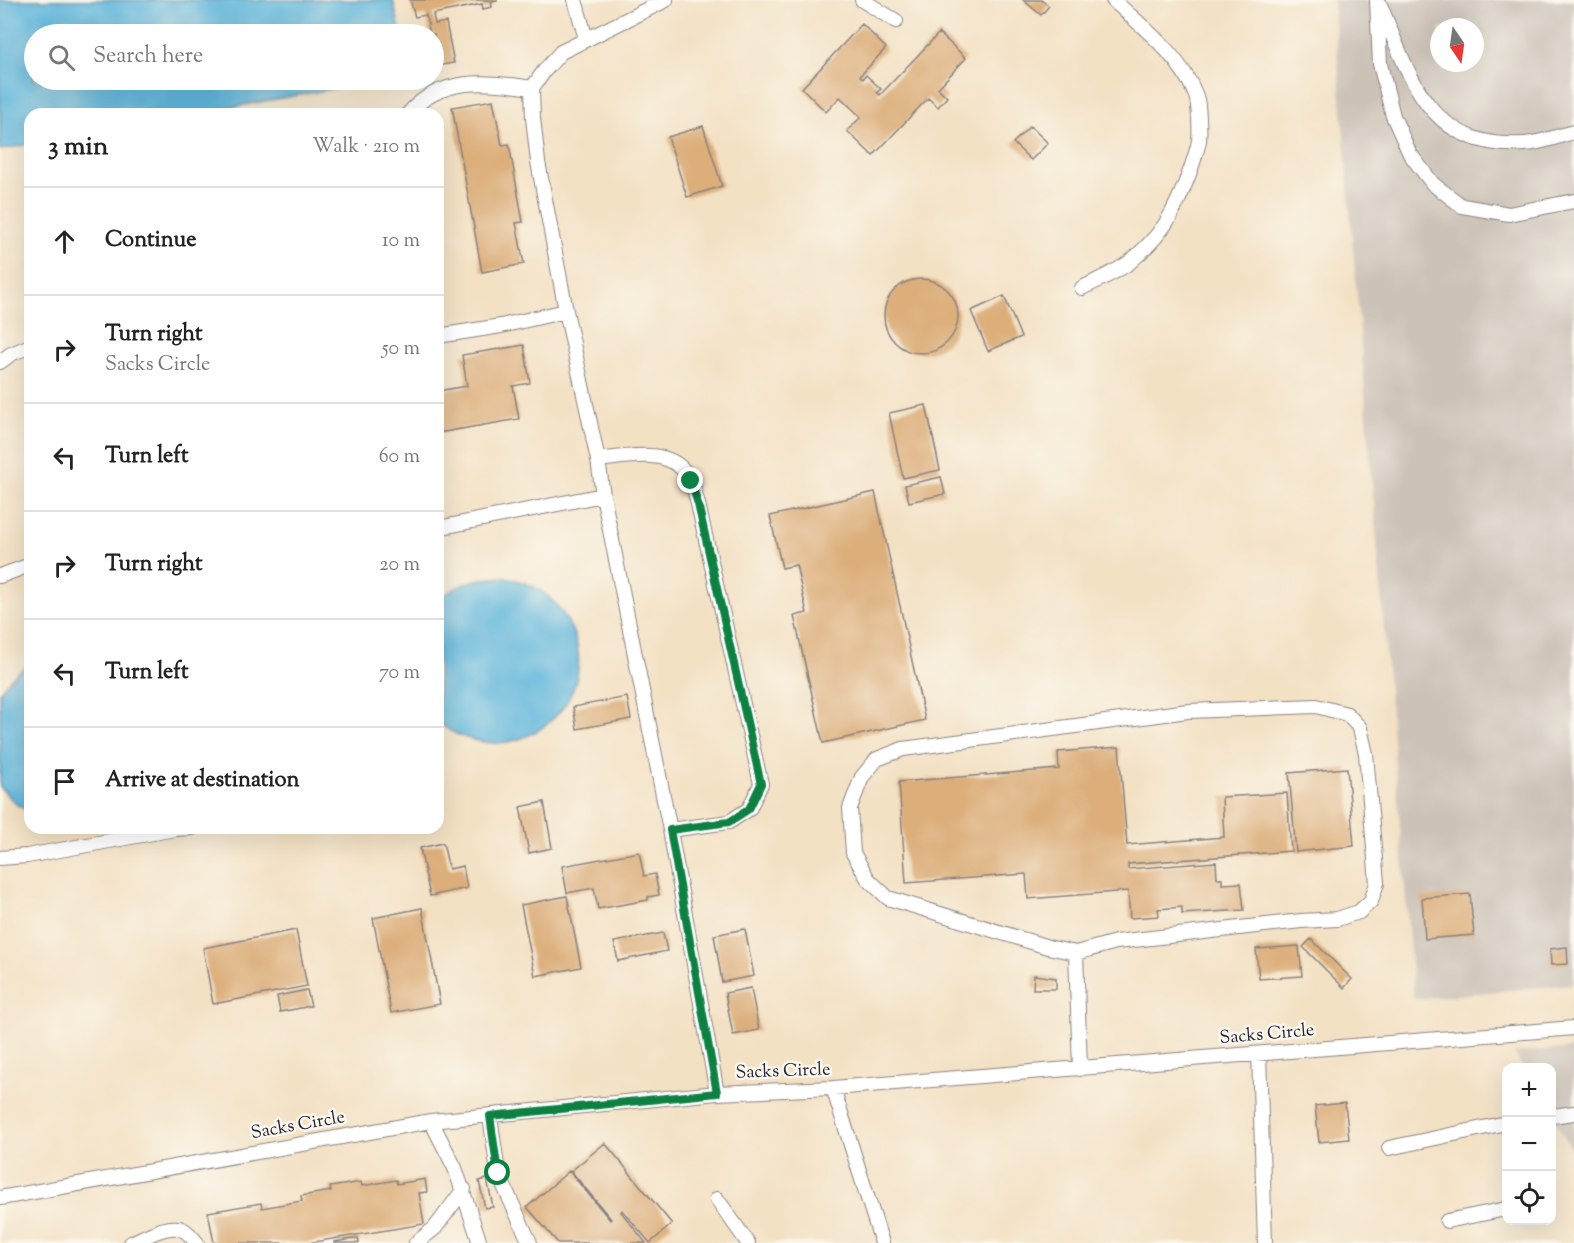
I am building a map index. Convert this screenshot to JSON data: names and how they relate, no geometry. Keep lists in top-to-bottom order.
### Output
{
  "streets": {
    "lane": ["Sacks Circle"]
  },
  "north": "bottom",
  "page": {
    "search": "Search here",
    "heading": ["3 min", "Walk · 210 m"],
    "list": [
      ["Continue", "10 m"],
      ["Turn right", "Sacks Circle", "50 m"],
      ["Turn left", "60 m"],
      ["Turn right", "20 m"],
      ["Turn left", "70 m"],
      "Arrive at destination"
    ],
    "map_buttons": ["+", "−"]
  }
}
